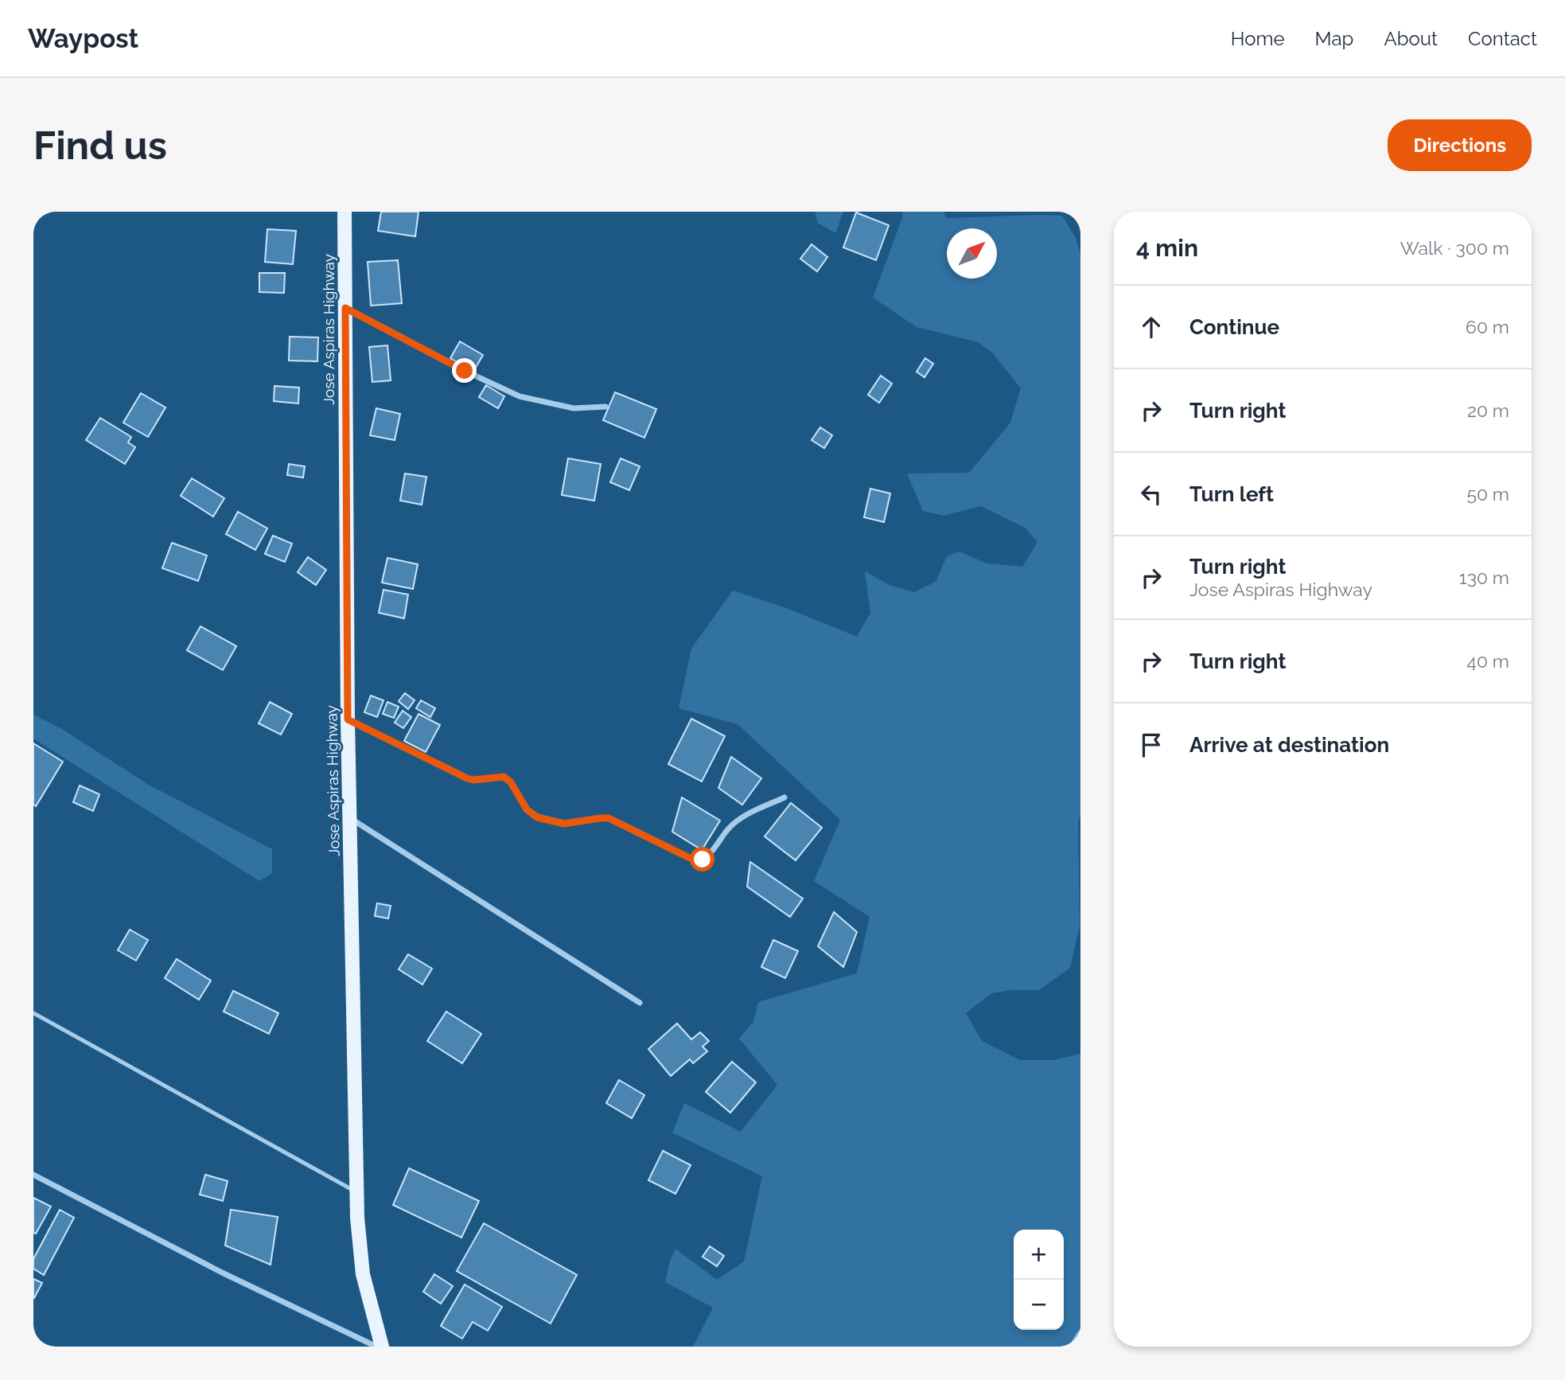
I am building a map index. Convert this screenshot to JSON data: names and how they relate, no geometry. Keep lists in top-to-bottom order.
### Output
{
  "streets": {
    "main road": ["Jose Aspiras Highway"]
  },
  "north": "top right",
  "page": {
    "header": "Waypost",
    "nav": [
      "Home",
      "Map",
      "About",
      "Contact"
    ],
    "buttons": "Directions",
    "title": "Find us",
    "heading": ["4 min", "Walk · 300 m"],
    "list": [
      ["Continue", "60 m"],
      ["Turn right", "20 m"],
      ["Turn left", "50 m"],
      ["Turn right", "Jose Aspiras Highway", "130 m"],
      ["Turn right", "40 m"],
      "Arrive at destination"
    ],
    "map_buttons": ["+", "−"]
  }
}
